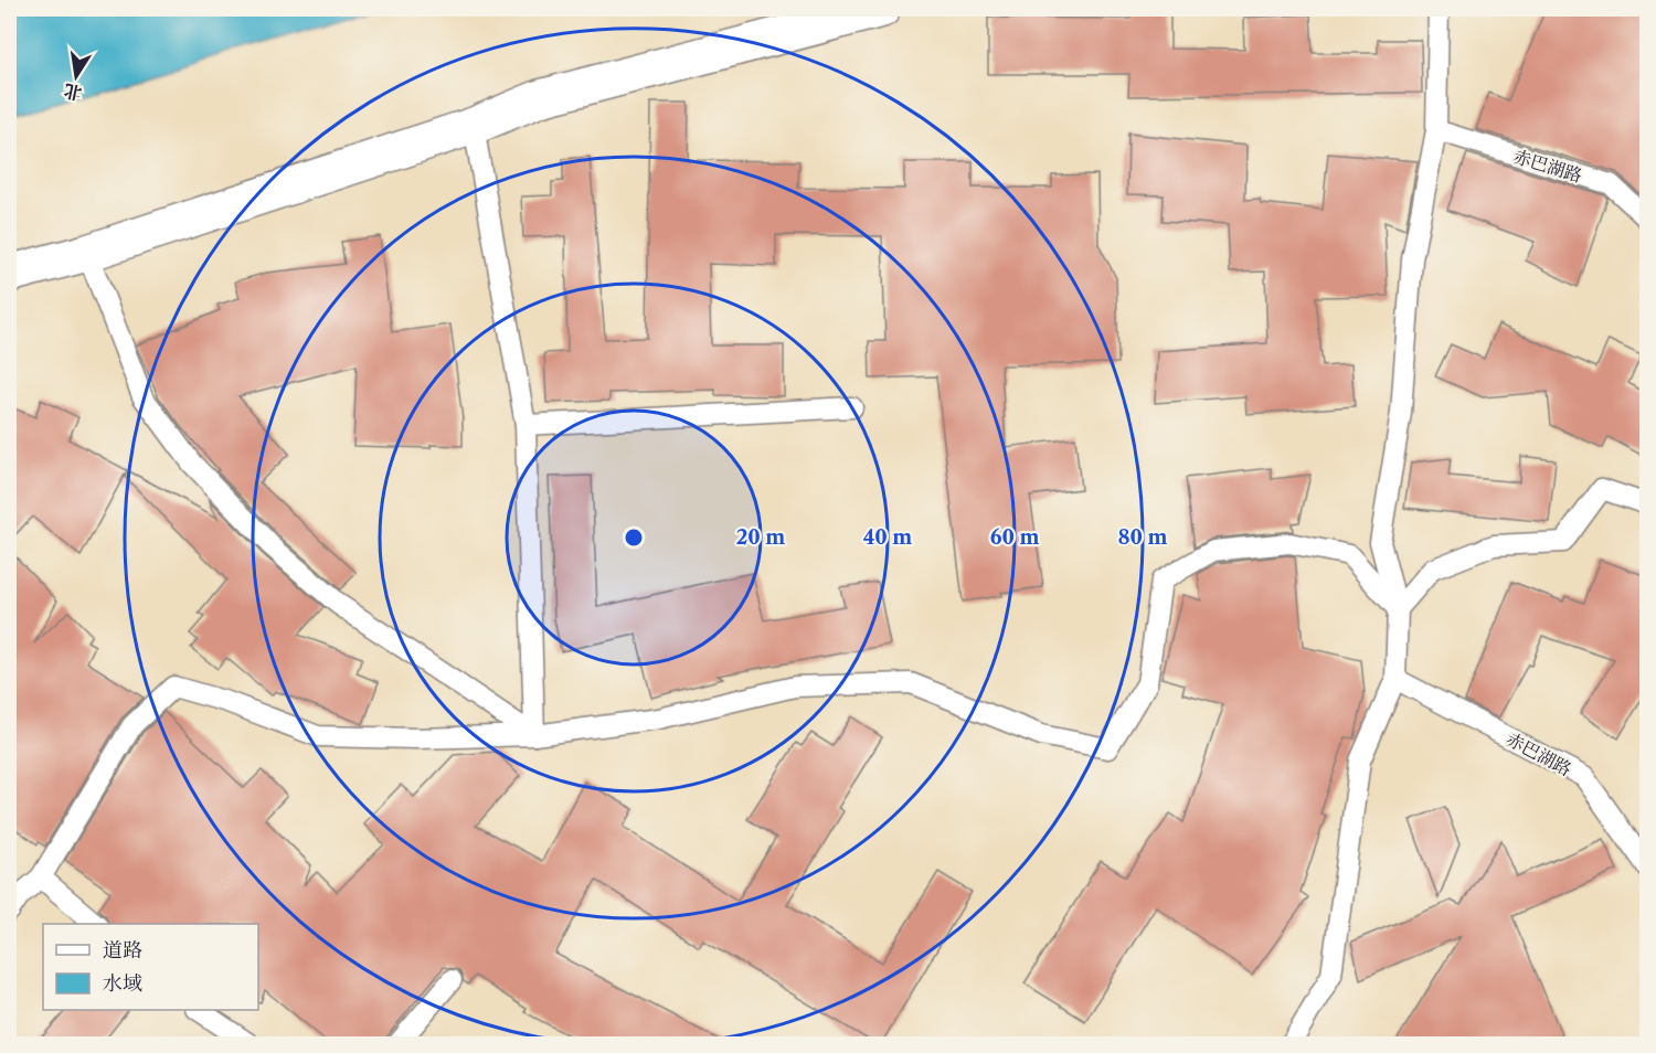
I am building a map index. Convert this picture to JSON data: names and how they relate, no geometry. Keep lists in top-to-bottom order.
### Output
{
  "streets": {
    "lane": ["赤巴湖路"]
  },
  "legend": ["道路", "水域"],
  "north": "bottom",
  "rings": [
    "20 m",
    "40 m",
    "60 m",
    "80 m"
  ]
}
